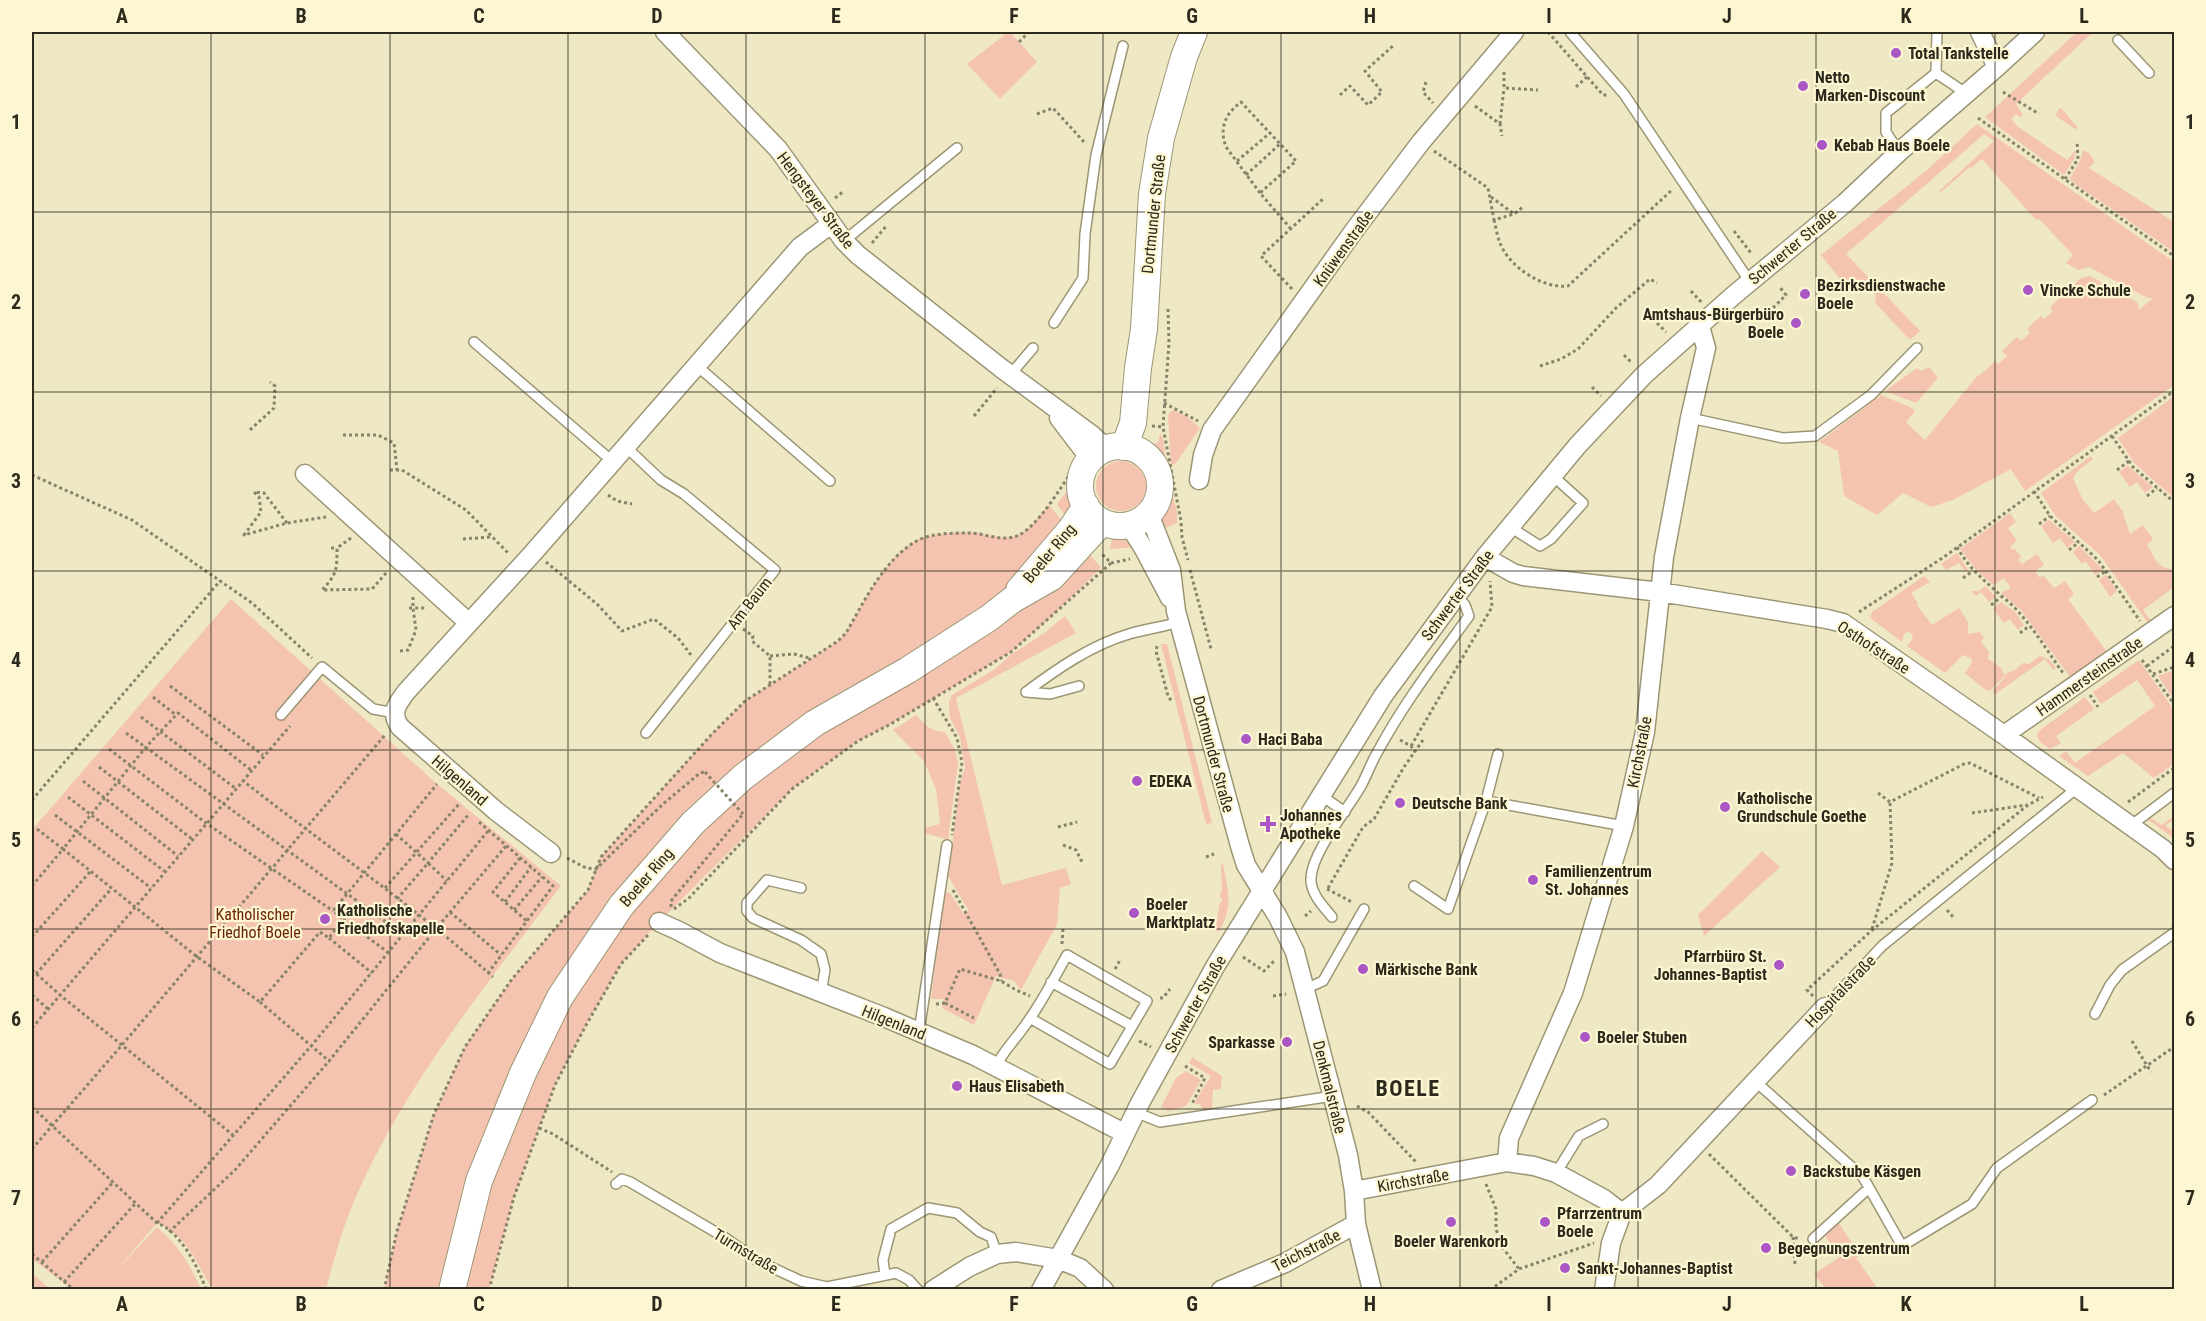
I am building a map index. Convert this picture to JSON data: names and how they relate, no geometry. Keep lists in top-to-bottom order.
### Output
{
  "streets": {
    "main road": ["Dortmunder Straße", "Boeler Ring"],
    "street": [
      "Hengsteyer Straße",
      "Schwerter Straße",
      "Knüwenstraße",
      "Osthofstraße",
      "Hammersteinstraße",
      "Kirchstraße",
      "Hilgenland",
      "Hospitalstraße",
      "Denkmalstraße",
      "Teichstraße"
    ],
    "lane": ["Am Baum", "Turmstraße"]
  },
  "crossings": [
    ["Hengsteyer Straße", "Dortmunder Straße"],
    ["Hengsteyer Straße", "Boeler Ring"],
    ["Dortmunder Straße", "Schwerter Straße"],
    ["Dortmunder Straße", "Boeler Ring"],
    ["Dortmunder Straße", "Denkmalstraße"],
    ["Schwerter Straße", "Osthofstraße"],
    ["Schwerter Straße", "Kirchstraße"],
    ["Schwerter Straße", "Hilgenland"],
    ["Schwerter Straße", "Denkmalstraße"],
    ["Osthofstraße", "Hammersteinstraße"],
    ["Osthofstraße", "Kirchstraße"],
    ["Osthofstraße", "Hospitalstraße"],
    ["Kirchstraße", "Hospitalstraße"],
    ["Kirchstraße", "Denkmalstraße"],
    ["Denkmalstraße", "Teichstraße"]
  ],
  "districts": ["BOELE"],
  "parks": ["Katholischer Friedhof Boele"],
  "places": {
    "other": [
      "Total Tankstelle",
      "Netto Marken-Discount",
      "Kebab Haus Boele",
      "Vincke Schule",
      "Bezirksdienstwache Boele",
      "Amtshaus-Bürgerbüro Boele",
      "Haci Baba",
      "EDEKA",
      "Deutsche Bank",
      "Katholische Grundschule Goethe",
      "Familienzentrum St. Johannes",
      "Boeler Marktplatz",
      "Katholische Friedhofskapelle",
      "Pfarrbüro St. Johannes-Baptist",
      "Märkische Bank",
      "Boeler Stuben",
      "Sparkasse",
      "Haus Elisabeth",
      "Backstube Käsgen",
      "Boeler Warenkorb",
      "Pfarrzentrum Boele",
      "Begegnungszentrum",
      "Sankt-Johannes-Baptist"
    ],
    "health": ["Johannes Apotheke"]
  },
  "grid": {
    "columns": [
      "A",
      "B",
      "C",
      "D",
      "E",
      "F",
      "G",
      "H",
      "I",
      "J",
      "K",
      "L"
    ],
    "rows": [
      "1",
      "2",
      "3",
      "4",
      "5",
      "6",
      "7"
    ]
  }
}
